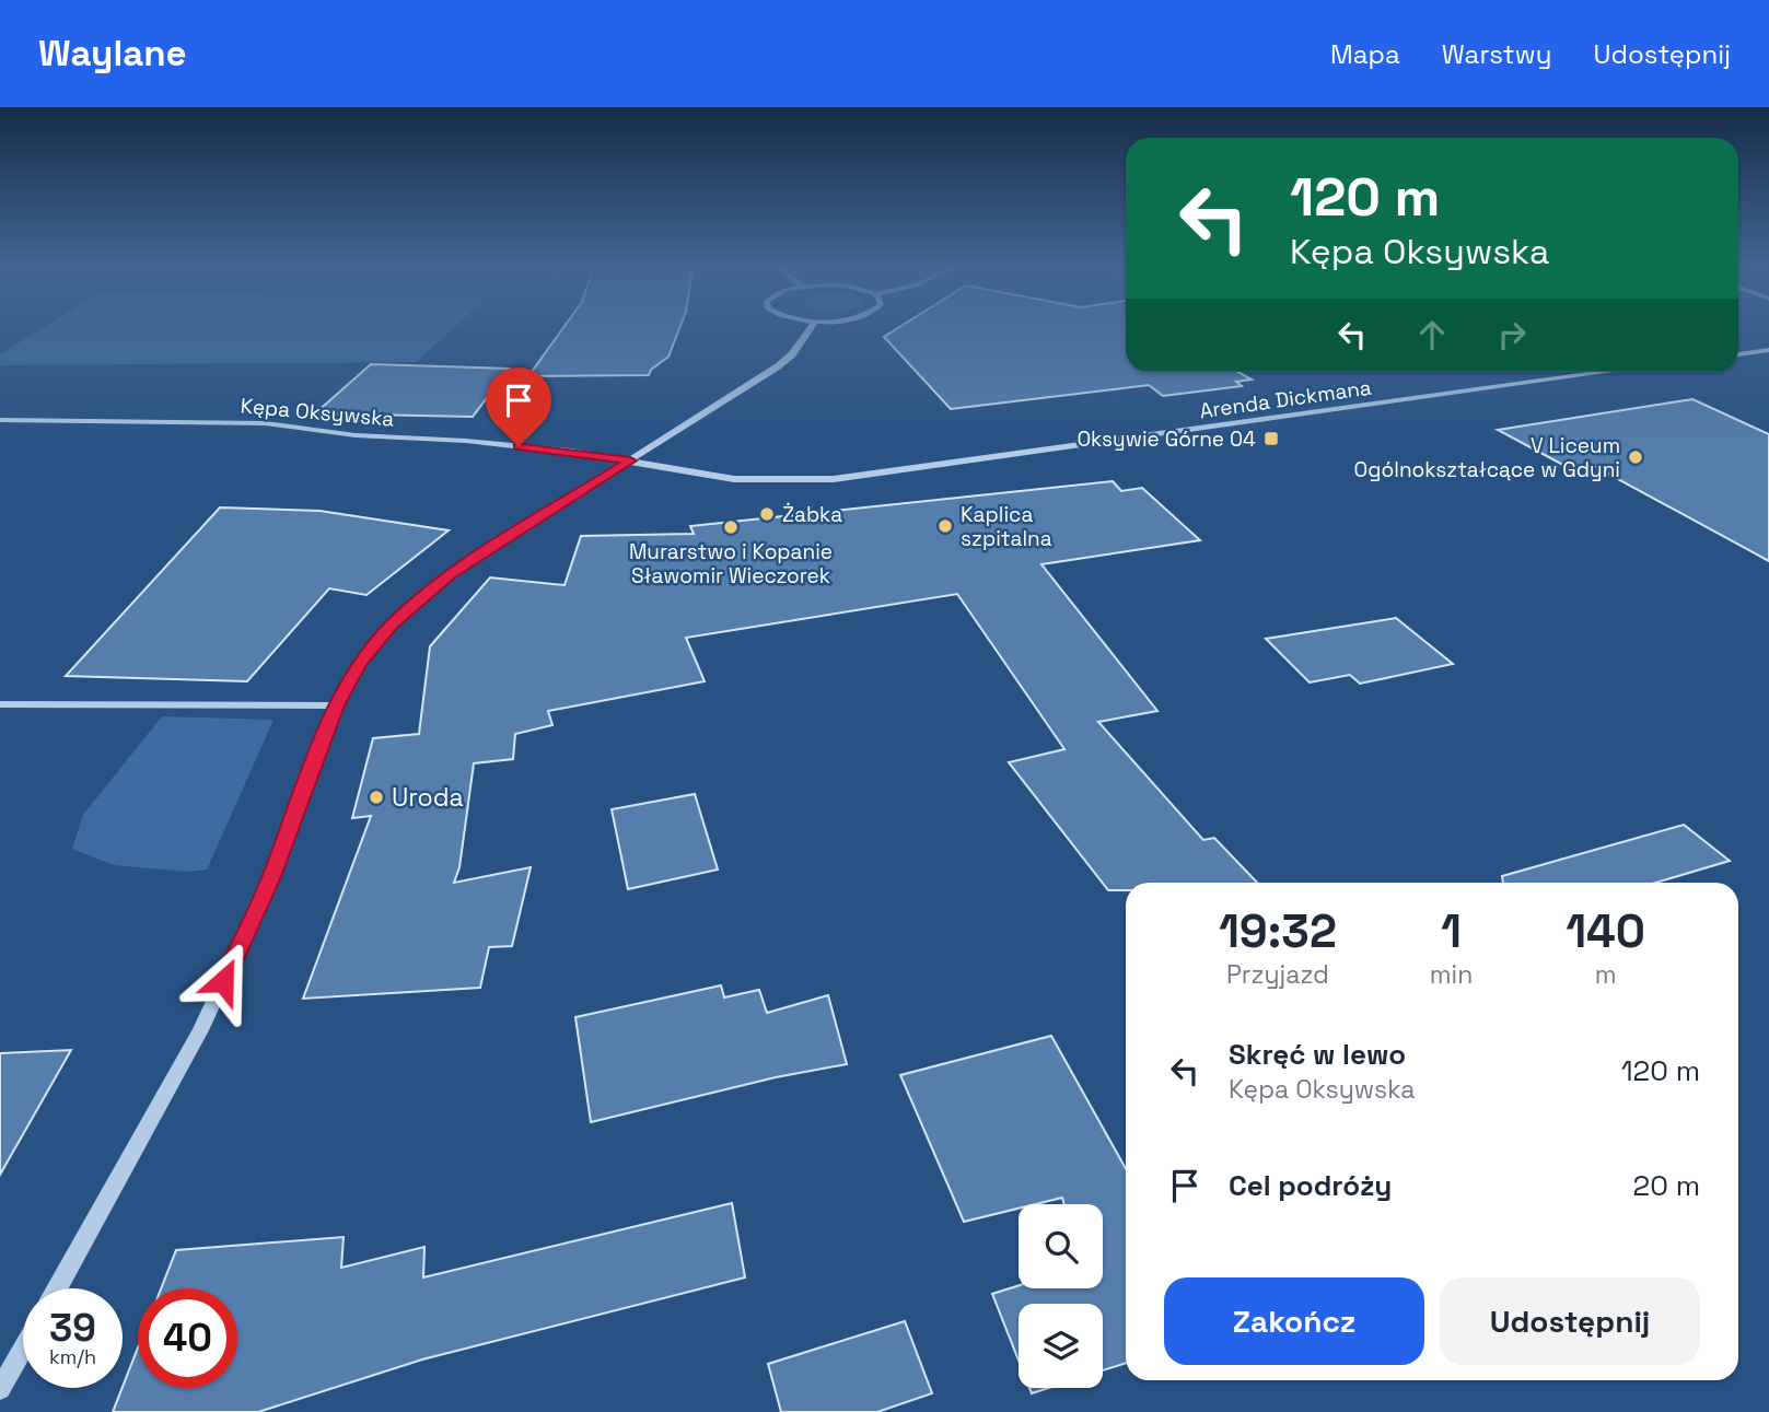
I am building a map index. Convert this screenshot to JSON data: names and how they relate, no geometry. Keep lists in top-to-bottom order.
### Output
{
  "streets": {
    "street": ["Arenda Dickmana", "Kępa Oksywska"]
  },
  "crossings": [
    ["Arenda Dickmana", "Kępa Oksywska"]
  ],
  "places": {
    "transit": ["Oksywie Górne 04"],
    "other": [
      "V Liceum Ogólnokształcące w Gdyni",
      "Żabka",
      "Kaplica szpitalna",
      "Murarstwo i Kopanie Sławomir Wieczorek",
      "Uroda"
    ]
  },
  "page": {
    "header": "Waylane",
    "nav": ["Mapa", "Warstwy", "Udostępnij"],
    "turn": ["120 m", "Kępa Oksywska"],
    "eta": [
      "19:32",
      "Przyjazd",
      "1",
      "min",
      "140",
      "m"
    ],
    "list": [
      {
        "name": "Skręć w lewo",
        "note": "Kępa Oksywska",
        "value": "120 m"
      },
      {
        "name": "Cel podróży",
        "value": "20 m"
      }
    ],
    "buttons": ["Zakończ", "Udostępnij"],
    "speed": "39 km/h",
    "limit": "40"
  }
}
